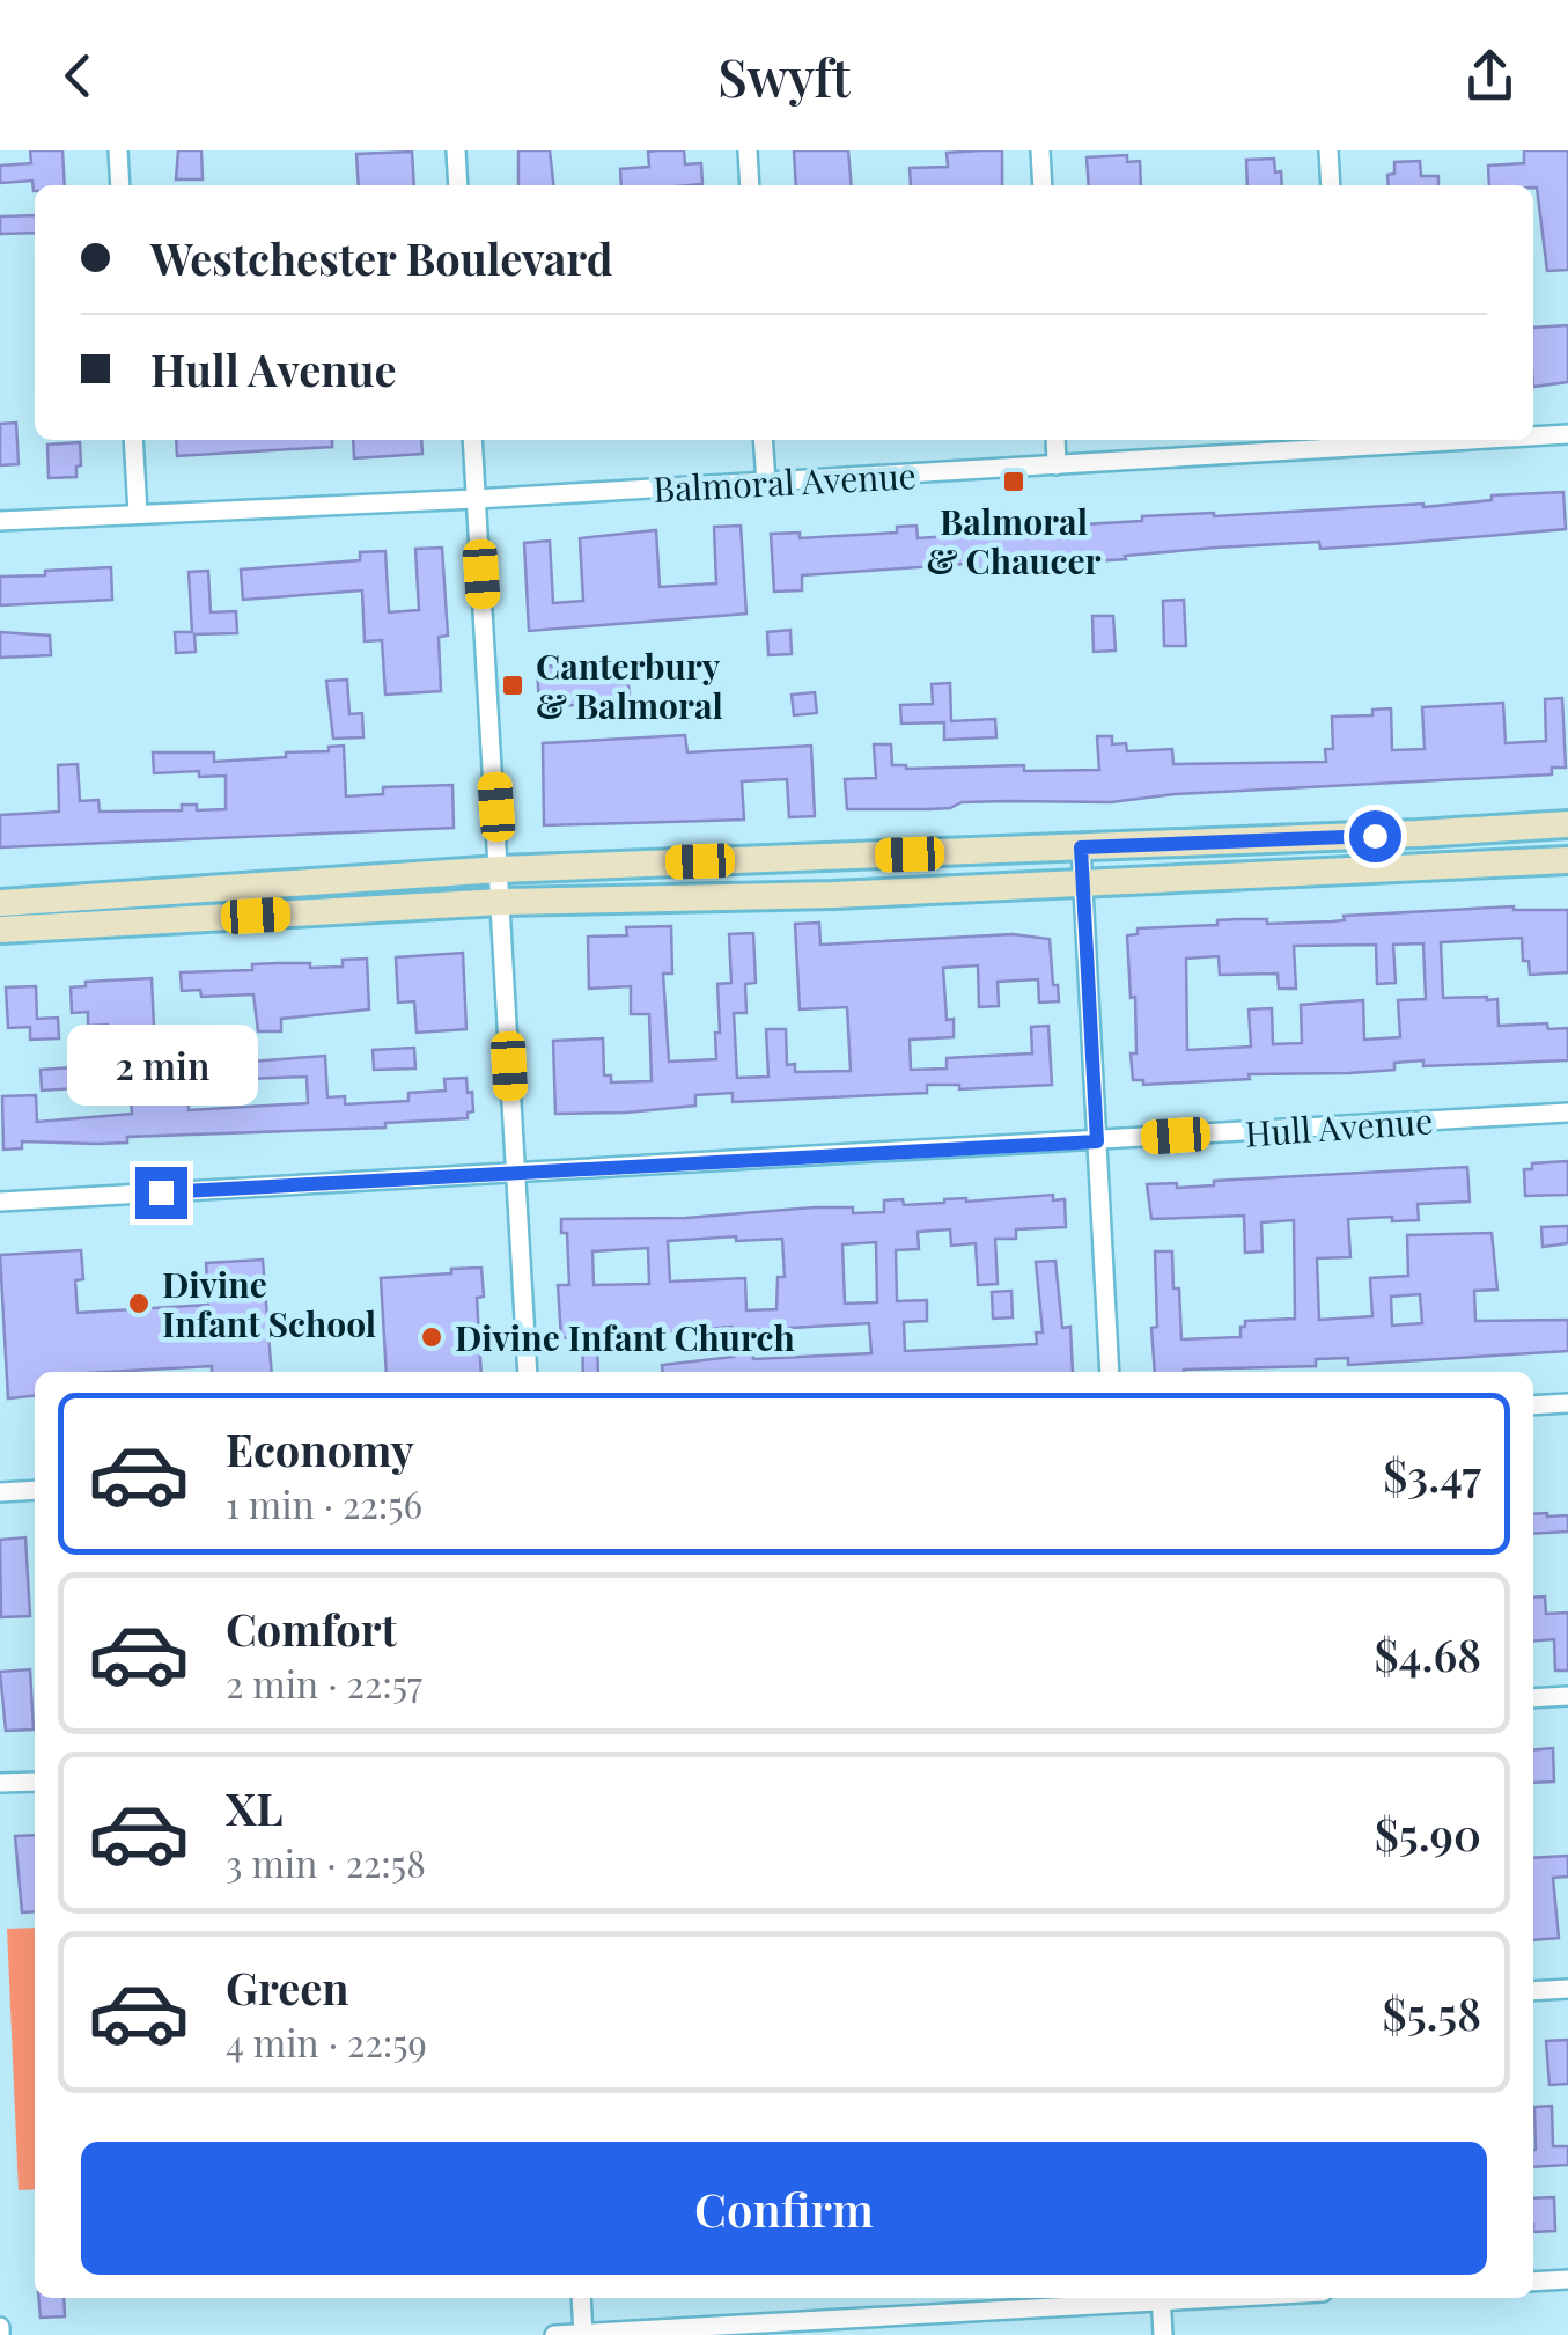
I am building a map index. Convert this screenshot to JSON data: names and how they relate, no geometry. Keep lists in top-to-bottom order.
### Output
{
  "streets": {
    "street": ["Balmoral Avenue", "Hull Avenue"]
  },
  "places": {
    "transit": ["Balmoral & Chaucer", "Canterbury & Balmoral"],
    "other": ["Divine Infant School", "Divine Infant Church"]
  },
  "page": {
    "header": "Swyft",
    "banner": ["Westchester Boulevard", "Hull Avenue"],
    "bubble": "2 min",
    "list": [
      {
        "name": "Economy",
        "note": "1 min · 22:56",
        "value": "$3.47"
      },
      {
        "name": "Comfort",
        "note": "2 min · 22:57",
        "value": "$4.68"
      },
      {
        "name": "XL",
        "note": "3 min · 22:58",
        "value": "$5.90"
      },
      {
        "name": "Green",
        "note": "4 min · 22:59",
        "value": "$5.58"
      }
    ],
    "buttons": "Confirm"
  }
}
